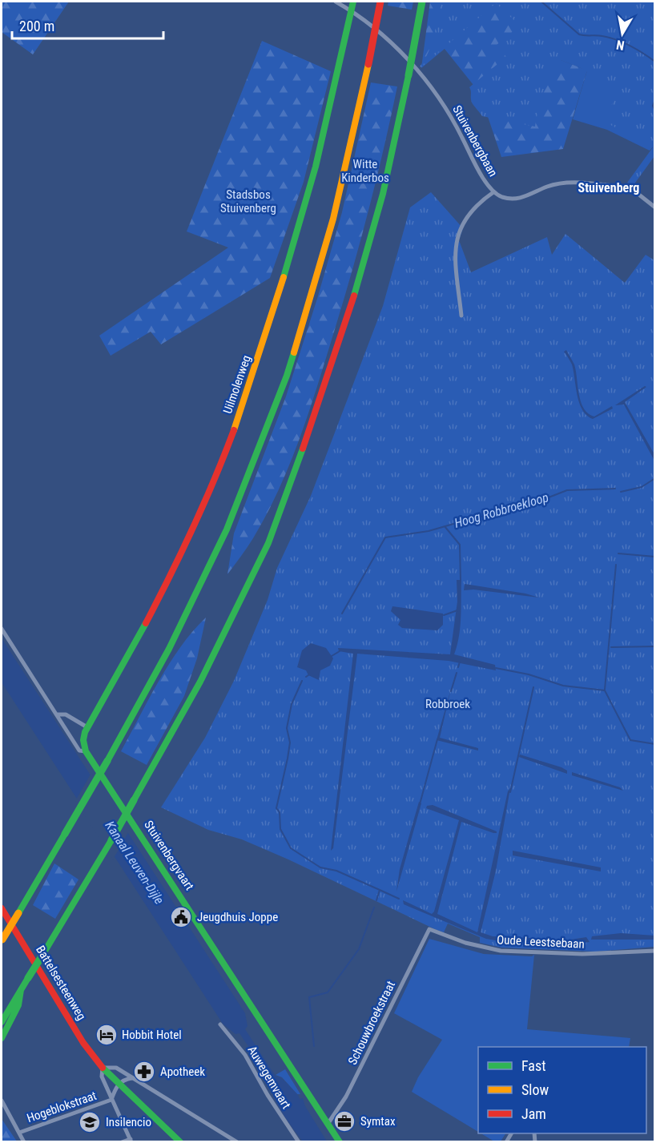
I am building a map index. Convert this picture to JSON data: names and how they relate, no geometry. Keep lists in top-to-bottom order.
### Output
{
  "streets": {
    "main road": ["Uilmolenweg", "Stuivenbergvaart", "Battelsesteenweg"],
    "street": [
      "Stuivenbergbaan",
      "Oude Leestsebaan",
      "Schouwbroekstraat",
      "Auwegemvaart",
      "Hogeblokstraat"
    ]
  },
  "crossings": [
    ["Stuivenbergbaan", "Uilmolenweg"],
    ["Uilmolenweg", "Stuivenbergvaart"],
    ["Stuivenbergvaart", "Schouwbroekstraat"],
    ["Oude Leestsebaan", "Schouwbroekstraat"]
  ],
  "districts": ["Stuivenberg"],
  "water": ["Hoog Robbroekloop", "Kanaal Leuven-Dijle"],
  "parks": ["Witte Kinderbos", "Stadsbos Stuivenberg", "Robbroek"],
  "places": {
    "public building": ["Jeugdhuis Joppe"],
    "hotel": ["Hobbit Hotel"],
    "pharmacy": ["Apotheek"],
    "office": ["Symtax"],
    "school or university": ["Insilencio"]
  },
  "legend": ["Fast", "Slow", "Jam"],
  "scale_bar": "200 m",
  "north": "bottom"
}
